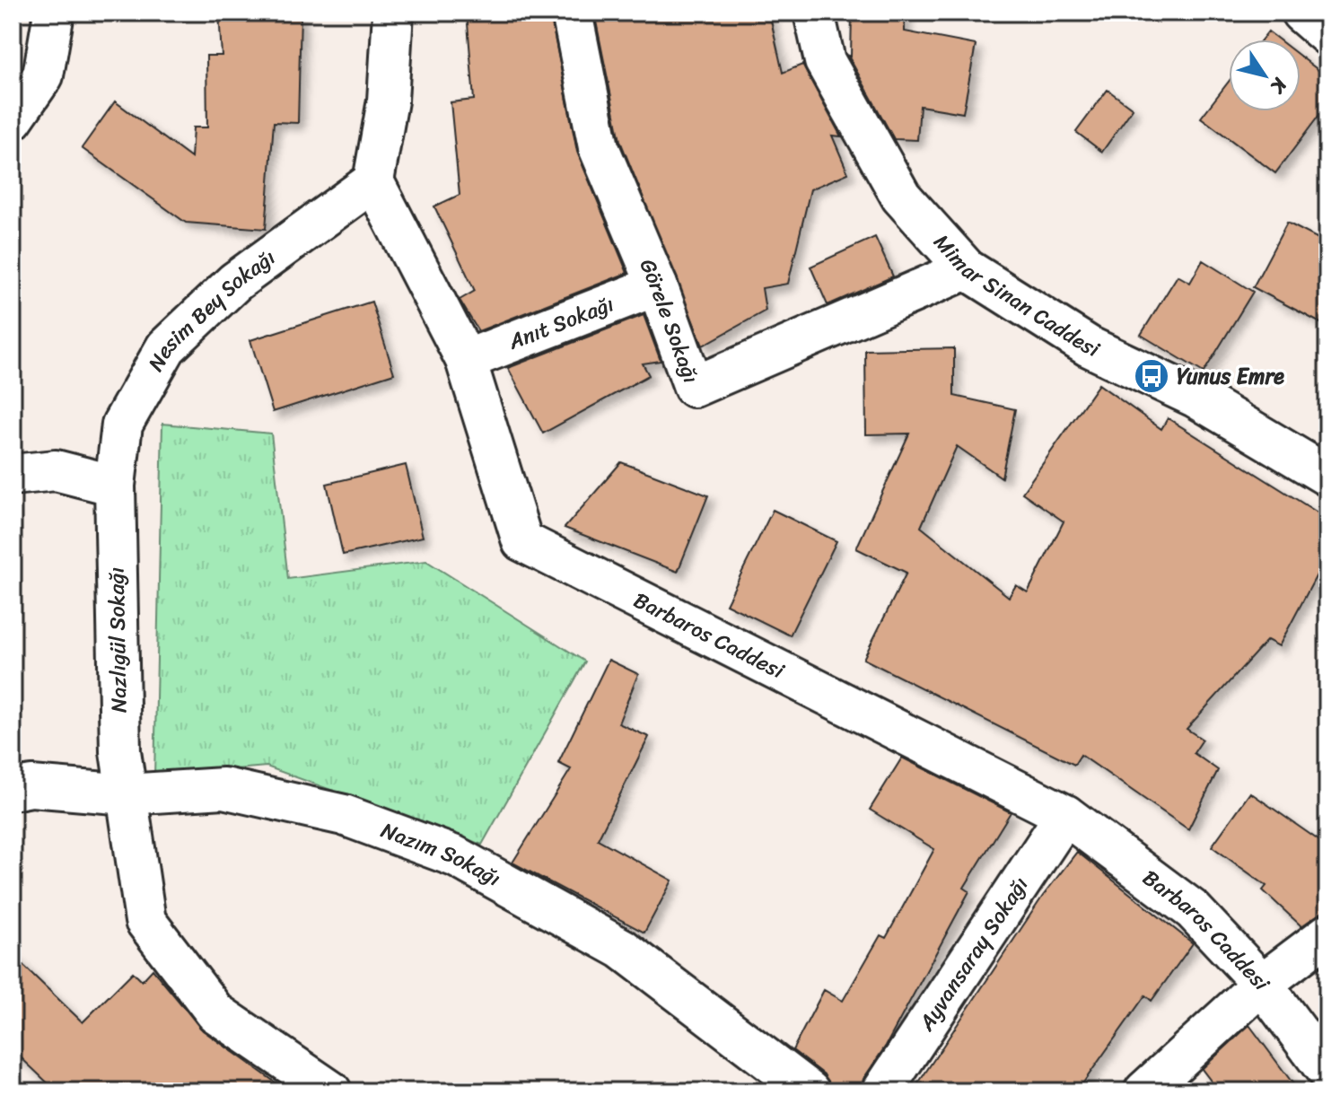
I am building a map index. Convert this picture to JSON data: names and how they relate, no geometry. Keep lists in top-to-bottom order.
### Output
{
  "streets": {
    "street": [
      "Mimar Sinan Caddesi",
      "Nesim Bey Sokağı",
      "Görele Sokağı",
      "Anıt Sokağı",
      "Barbaros Caddesi",
      "Nazlıgül Sokağı",
      "Nazım Sokağı",
      "Ayvansaray Sokağı"
    ]
  },
  "crossings": [
    ["Mimar Sinan Caddesi", "Görele Sokağı"],
    ["Nesim Bey Sokağı", "Barbaros Caddesi"],
    ["Nesim Bey Sokağı", "Nazlıgül Sokağı"],
    ["Görele Sokağı", "Anıt Sokağı"],
    ["Anıt Sokağı", "Barbaros Caddesi"],
    ["Barbaros Caddesi", "Ayvansaray Sokağı"],
    ["Nazlıgül Sokağı", "Nazım Sokağı"]
  ],
  "places": {
    "bus stop": ["Yunus Emre"]
  },
  "north": "bottom right"
}
